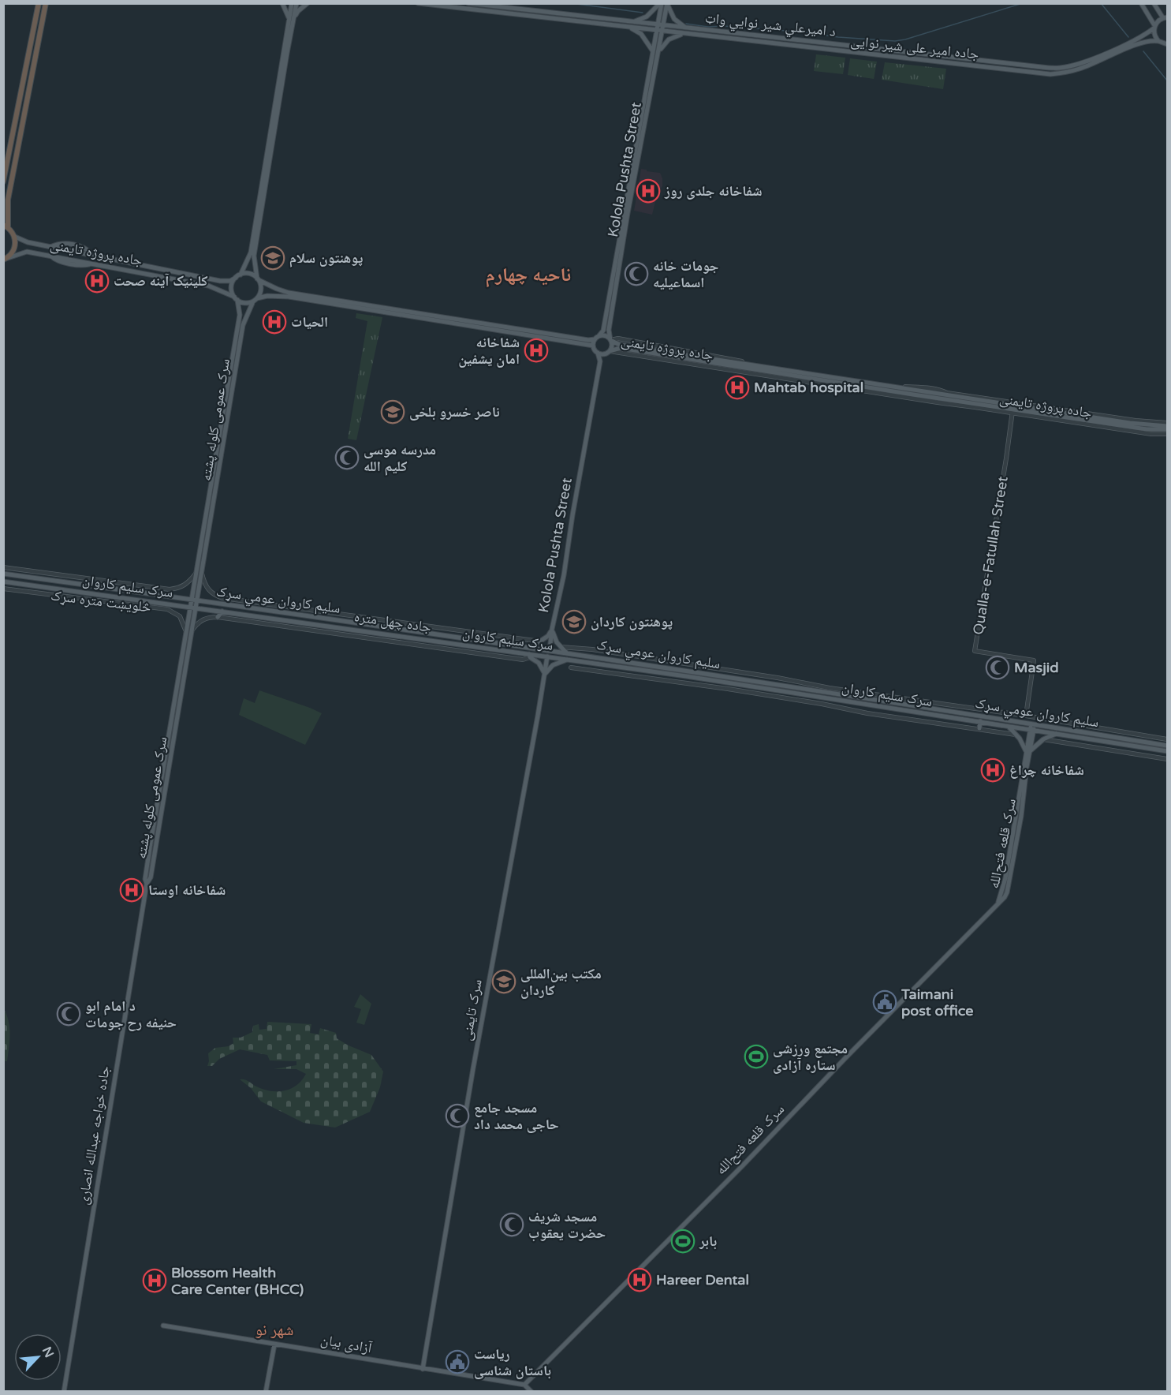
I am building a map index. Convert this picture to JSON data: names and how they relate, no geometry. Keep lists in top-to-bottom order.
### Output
{
  "streets": {
    "main road": [
      "د امیرعلي شیر نوايي واټ",
      "جاده امیر علی شیر نوایی",
      "Kolola Pushta Street",
      "جاده پروژه تایمنی",
      "سرک عمومی کلوله پشته",
      "سرک سلیم کاروان",
      "سلیم کاروان عومي سړک",
      "سرک قلعه فتح‌الله",
      "سرک تایمنی",
      "جاده خواجه عبدالله انصاری",
      "آزادی بیان"
    ],
    "street": ["Qualla-e-Fatullah Street", "څلویښت متره سړک", "جاده چهل متره"]
  },
  "crossings": [
    ["د امیرعلي شیر نوايي واټ", "جاده امیر علی شیر نوایی"],
    ["د امیرعلي شیر نوايي واټ", "Kolola Pushta Street"],
    ["جاده امیر علی شیر نوایی", "Kolola Pushta Street"],
    ["Kolola Pushta Street", "جاده پروژه تایمنی"],
    ["Kolola Pushta Street", "سلیم کاروان عومي سړک"],
    ["جاده پروژه تایمنی", "سرک عمومی کلوله پشته"],
    ["جاده پروژه تایمنی", "Qualla-e-Fatullah Street"],
    ["سرک عمومی کلوله پشته", "سرک سلیم کاروان"],
    ["سرک عمومی کلوله پشته", "سلیم کاروان عومي سړک"],
    ["سرک عمومی کلوله پشته", "څلویښت متره سړک"],
    ["سرک عمومی کلوله پشته", "جاده چهل متره"],
    ["سرک عمومی کلوله پشته", "جاده خواجه عبدالله انصاری"],
    ["سرک سلیم کاروان", "جاده چهل متره"],
    ["سرک سلیم کاروان", "سرک قلعه فتح‌الله"],
    ["سرک سلیم کاروان", "سرک تایمنی"],
    ["سلیم کاروان عومي سړک", "سرک قلعه فتح‌الله"],
    ["څلویښت متره سړک", "جاده چهل متره"],
    ["سرک قلعه فتح‌الله", "آزادی بیان"],
    ["سرک تایمنی", "آزادی بیان"]
  ],
  "districts": ["ناحیه چهارم", "شهر نو"],
  "places": {
    "hospital": [
      "شفاخانه جلدی روز",
      "کلینیک آینه صحت",
      "الحیات",
      "شفاخانه امان یشفین",
      "Mahtab hospital",
      "شفاخانه چراغ",
      "شفاخانه اوستا",
      "Hareer Dental",
      "Blossom Health Care Center (BHCC)"
    ],
    "school or university": [
      "پوهنتون سلام",
      "ناصر خسرو بلخی",
      "پوهنتون کاردان",
      "مکتب بین‌المللی کاردان"
    ],
    "mosque": [
      "جومات خانه اسماعيليه",
      "مدرسه موسی کلیم الله",
      "Masjid",
      "د امام ابو حنیفه رح جومات",
      "مسجد جامع حاجی محمد داد",
      "مسجد شریف حضرت یعقوب"
    ],
    "public building": ["Taimani post office", "ریاست باستان شناسی"],
    "sports": ["مجتمع ورزشی ستاره آزادی", "بابر"]
  },
  "north": "top right"
}
